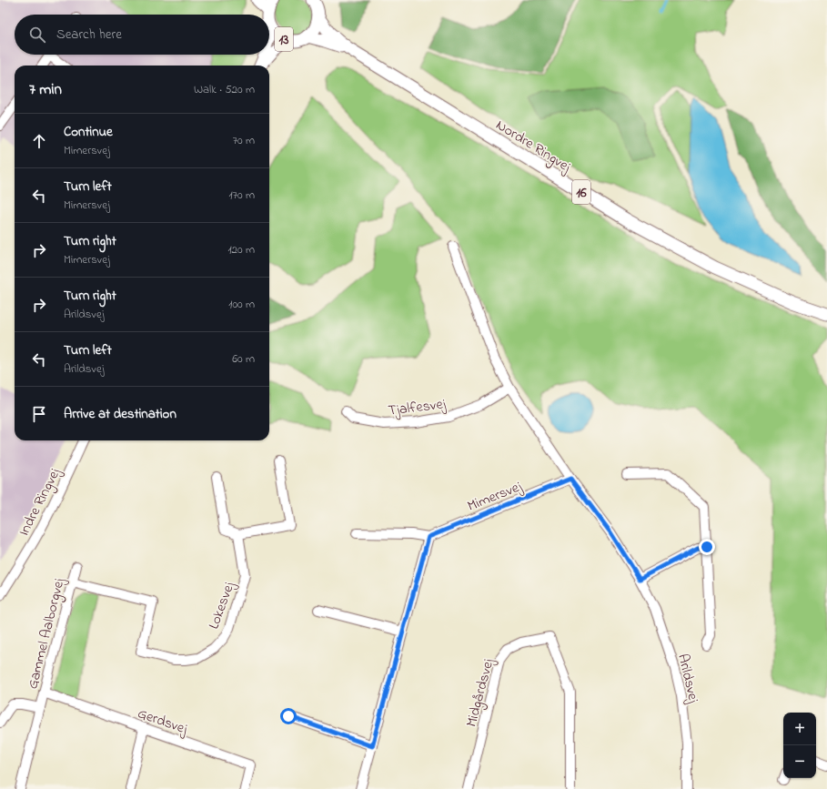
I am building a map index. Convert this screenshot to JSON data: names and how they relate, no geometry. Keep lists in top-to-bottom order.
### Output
{
  "streets": {
    "main road": ["13", "Nordre Ringvej", "16"],
    "street": [
      "Tjalfesvej",
      "Mimersvej",
      "Indre Ringvej",
      "Lokesvej",
      "Gammel Aalborgvej",
      "Arildsvej",
      "Midgårdsvej",
      "Gerdsvej"
    ]
  },
  "crossings": [
    ["13", "Nordre Ringvej"],
    ["Mimersvej", "Arildsvej"],
    ["Lokesvej", "Gammel Aalborgvej"],
    ["Gammel Aalborgvej", "Gerdsvej"]
  ],
  "page": {
    "search": "Search here",
    "heading": ["7 min", "Walk · 520 m"],
    "list": [
      ["Continue", "Mimersvej", "70 m"],
      ["Turn left", "Mimersvej", "170 m"],
      ["Turn right", "Mimersvej", "120 m"],
      ["Turn right", "Arildsvej", "100 m"],
      ["Turn left", "Arildsvej", "60 m"],
      "Arrive at destination"
    ],
    "map_buttons": ["+", "−"]
  }
}
